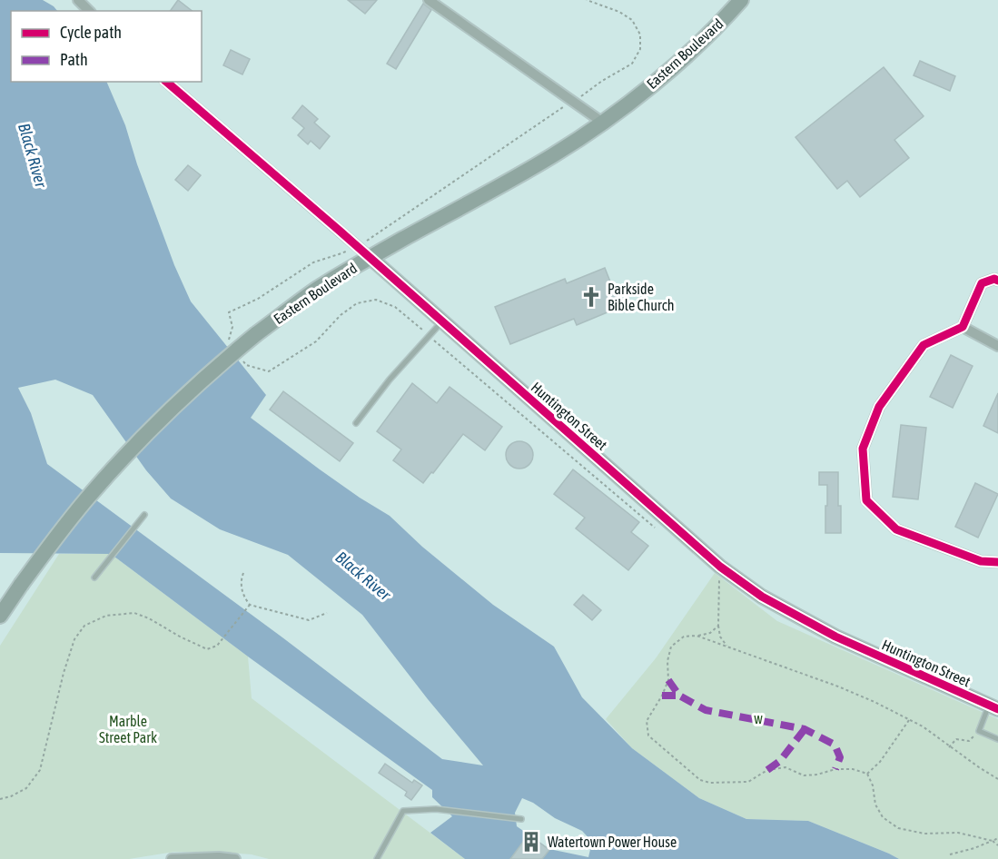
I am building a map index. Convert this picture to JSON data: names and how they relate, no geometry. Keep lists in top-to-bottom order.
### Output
{
  "streets": {
    "main road": ["Eastern Boulevard"],
    "street": ["Huntington Street"]
  },
  "crossings": [
    ["Eastern Boulevard", "Huntington Street"]
  ],
  "water": ["Black River"],
  "parks": ["w", "Marble Street Park"],
  "places": {
    "church": ["Parkside Bible Church"],
    "building": ["Watertown Power House"]
  },
  "legend": ["Cycle path", "Path"]
}
